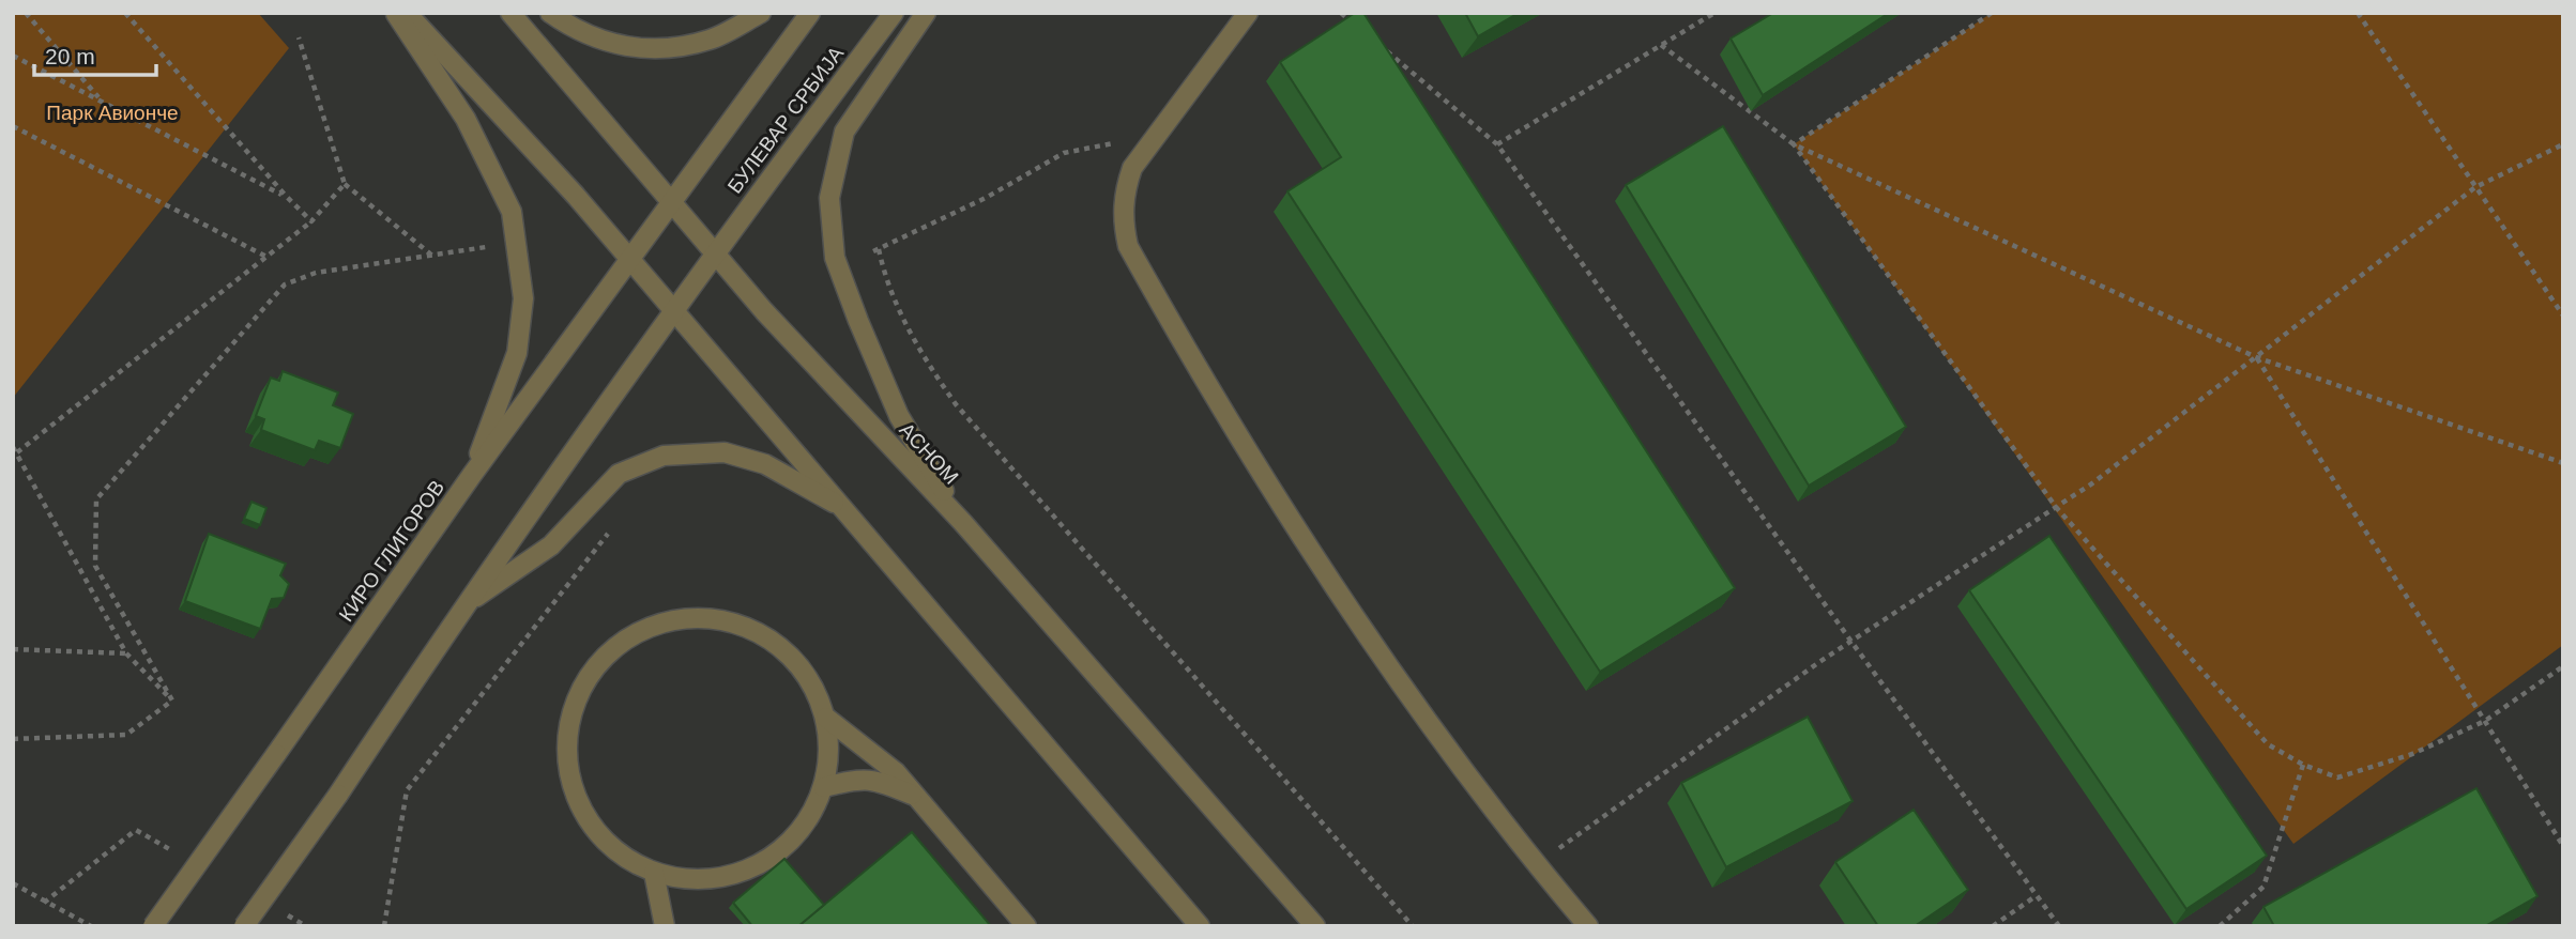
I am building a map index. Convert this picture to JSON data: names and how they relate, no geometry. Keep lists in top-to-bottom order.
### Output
{
  "streets": {
    "street": ["БУЛЕВАР СРБИЈА", "АСНОМ", "КИРО ГЛИГОРОВ"]
  },
  "crossings": [
    ["БУЛЕВАР СРБИЈА", "АСНОМ"],
    ["БУЛЕВАР СРБИЈА", "КИРО ГЛИГОРОВ"],
    ["АСНОМ", "КИРО ГЛИГОРОВ"]
  ],
  "parks": ["Парк Авионче"],
  "scale_bar": "20 m"
}
